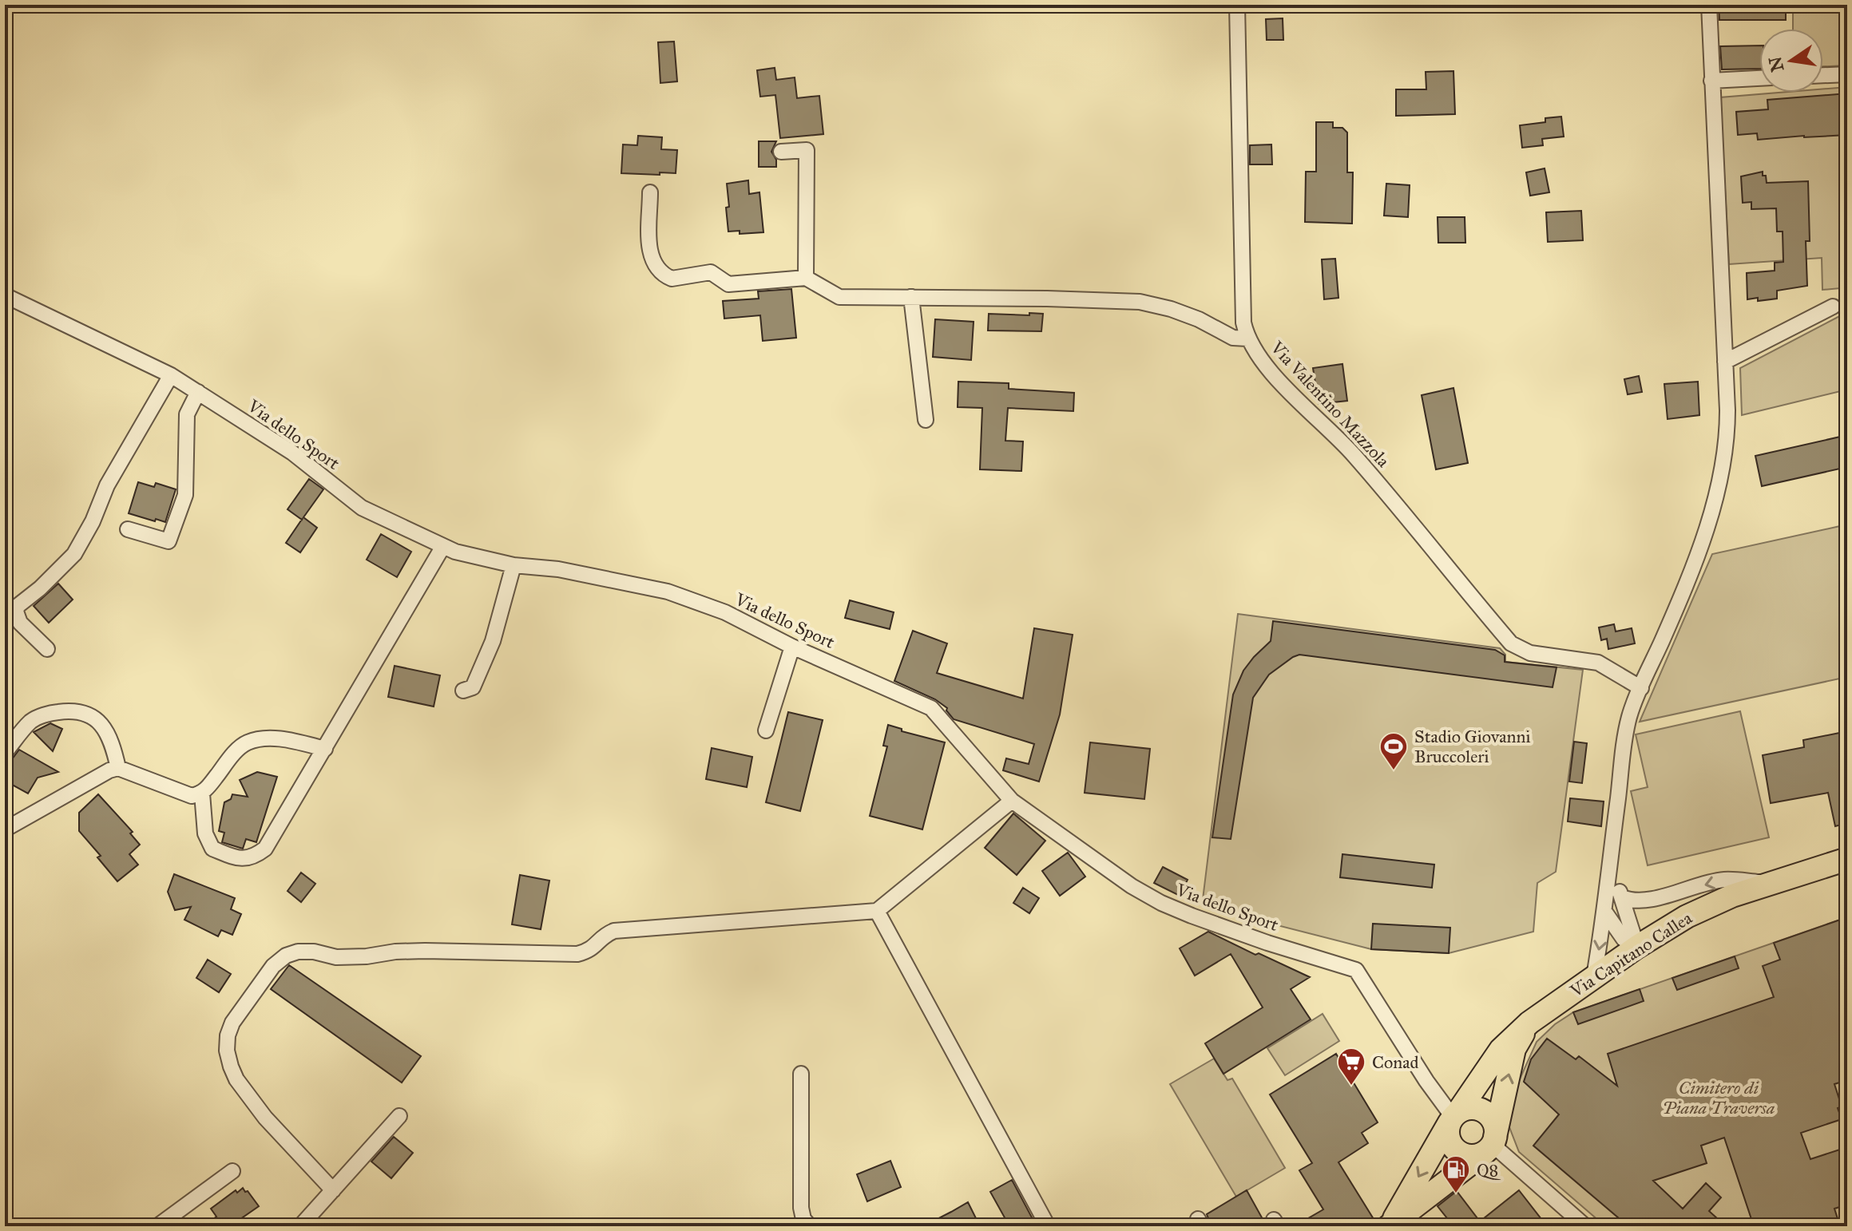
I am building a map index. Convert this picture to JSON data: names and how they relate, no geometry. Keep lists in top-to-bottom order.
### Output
{
  "streets": {
    "main road": ["Via Capitano Callea"],
    "street": ["Via Valentino Mazzola", "Via dello Sport"]
  },
  "crossings": [
    ["Via dello Sport", "Via Capitano Callea"]
  ],
  "parks": ["Cimitero di Piana Traversa"],
  "places": {
    "sports": ["Stadio Giovanni Bruccoleri"],
    "supermarket": ["Conad"],
    "fuel station": ["Q8"]
  },
  "north": "left"
}
